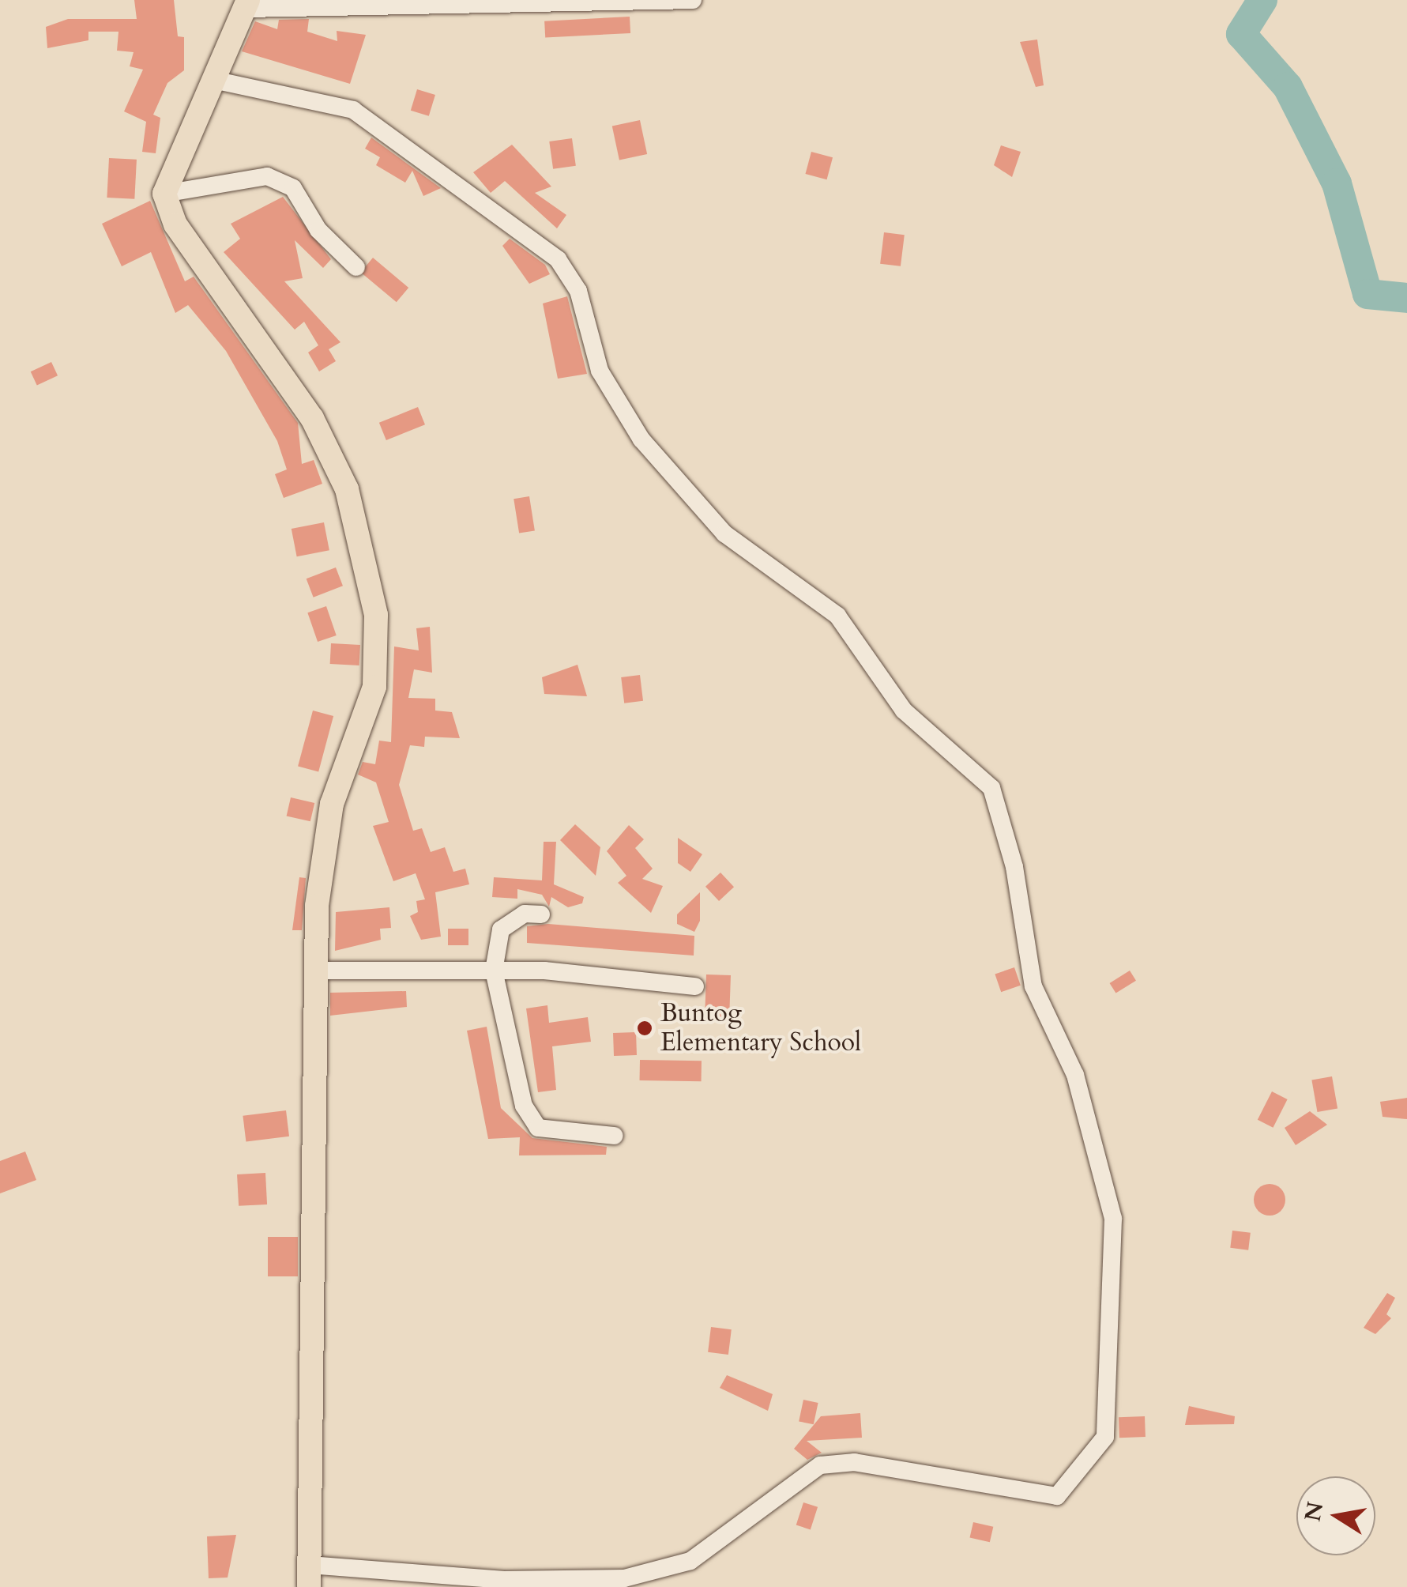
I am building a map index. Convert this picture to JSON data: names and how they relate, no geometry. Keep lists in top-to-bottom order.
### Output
{
  "places": ["Buntog Elementary School"],
  "north": "left"
}
